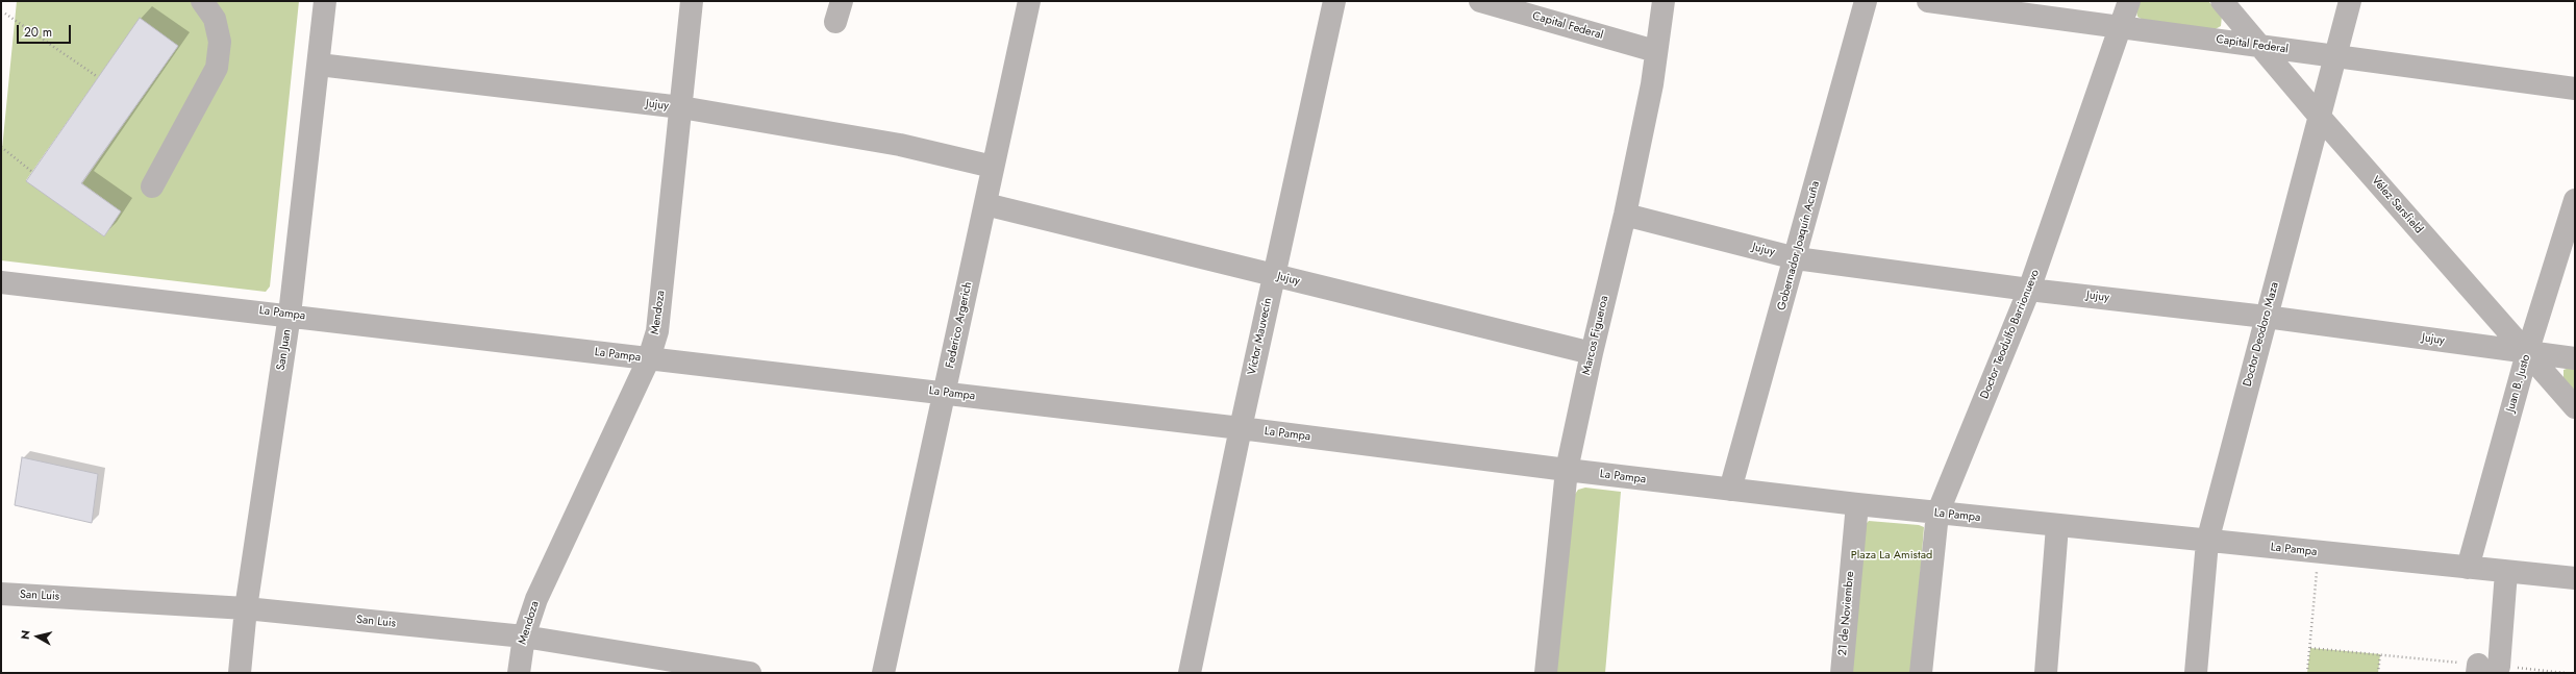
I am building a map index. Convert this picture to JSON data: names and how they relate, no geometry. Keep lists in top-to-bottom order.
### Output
{
  "streets": {
    "street": [
      "Capital Federal",
      "Jujuy",
      "Vélez Sarsfield",
      "Gobernador Joaquín Acuña",
      "Mendoza",
      "La Pampa",
      "Federico Argerich",
      "Doctor Teodulfo Barrionuevo",
      "Doctor Deodoro Maza",
      "Marcos Figueroa",
      "Víctor Mauvecín",
      "San Juan",
      "Juan B. Justo",
      "San Luis",
      "21 de Noviembre"
    ]
  },
  "crossings": [
    ["Capital Federal", "Vélez Sarsfield"],
    ["Capital Federal", "Doctor Teodulfo Barrionuevo"],
    ["Capital Federal", "Doctor Deodoro Maza"],
    ["Capital Federal", "Marcos Figueroa"],
    ["Jujuy", "Vélez Sarsfield"],
    ["Jujuy", "Gobernador Joaquín Acuña"],
    ["Jujuy", "Mendoza"],
    ["Jujuy", "Federico Argerich"],
    ["Jujuy", "Doctor Teodulfo Barrionuevo"],
    ["Jujuy", "Doctor Deodoro Maza"],
    ["Jujuy", "Marcos Figueroa"],
    ["Jujuy", "Víctor Mauvecín"],
    ["Jujuy", "San Juan"],
    ["Jujuy", "Juan B. Justo"],
    ["Vélez Sarsfield", "Doctor Deodoro Maza"],
    ["Vélez Sarsfield", "Juan B. Justo"],
    ["Gobernador Joaquín Acuña", "La Pampa"],
    ["Mendoza", "La Pampa"],
    ["Mendoza", "San Luis"],
    ["La Pampa", "Federico Argerich"],
    ["La Pampa", "Doctor Teodulfo Barrionuevo"],
    ["La Pampa", "Doctor Deodoro Maza"],
    ["La Pampa", "Marcos Figueroa"],
    ["La Pampa", "Víctor Mauvecín"],
    ["La Pampa", "San Juan"],
    ["La Pampa", "Juan B. Justo"],
    ["La Pampa", "21 de Noviembre"],
    ["San Juan", "San Luis"]
  ],
  "parks": ["Plaza La Amistad"],
  "scale_bar": "20 m",
  "north": "left"
}
